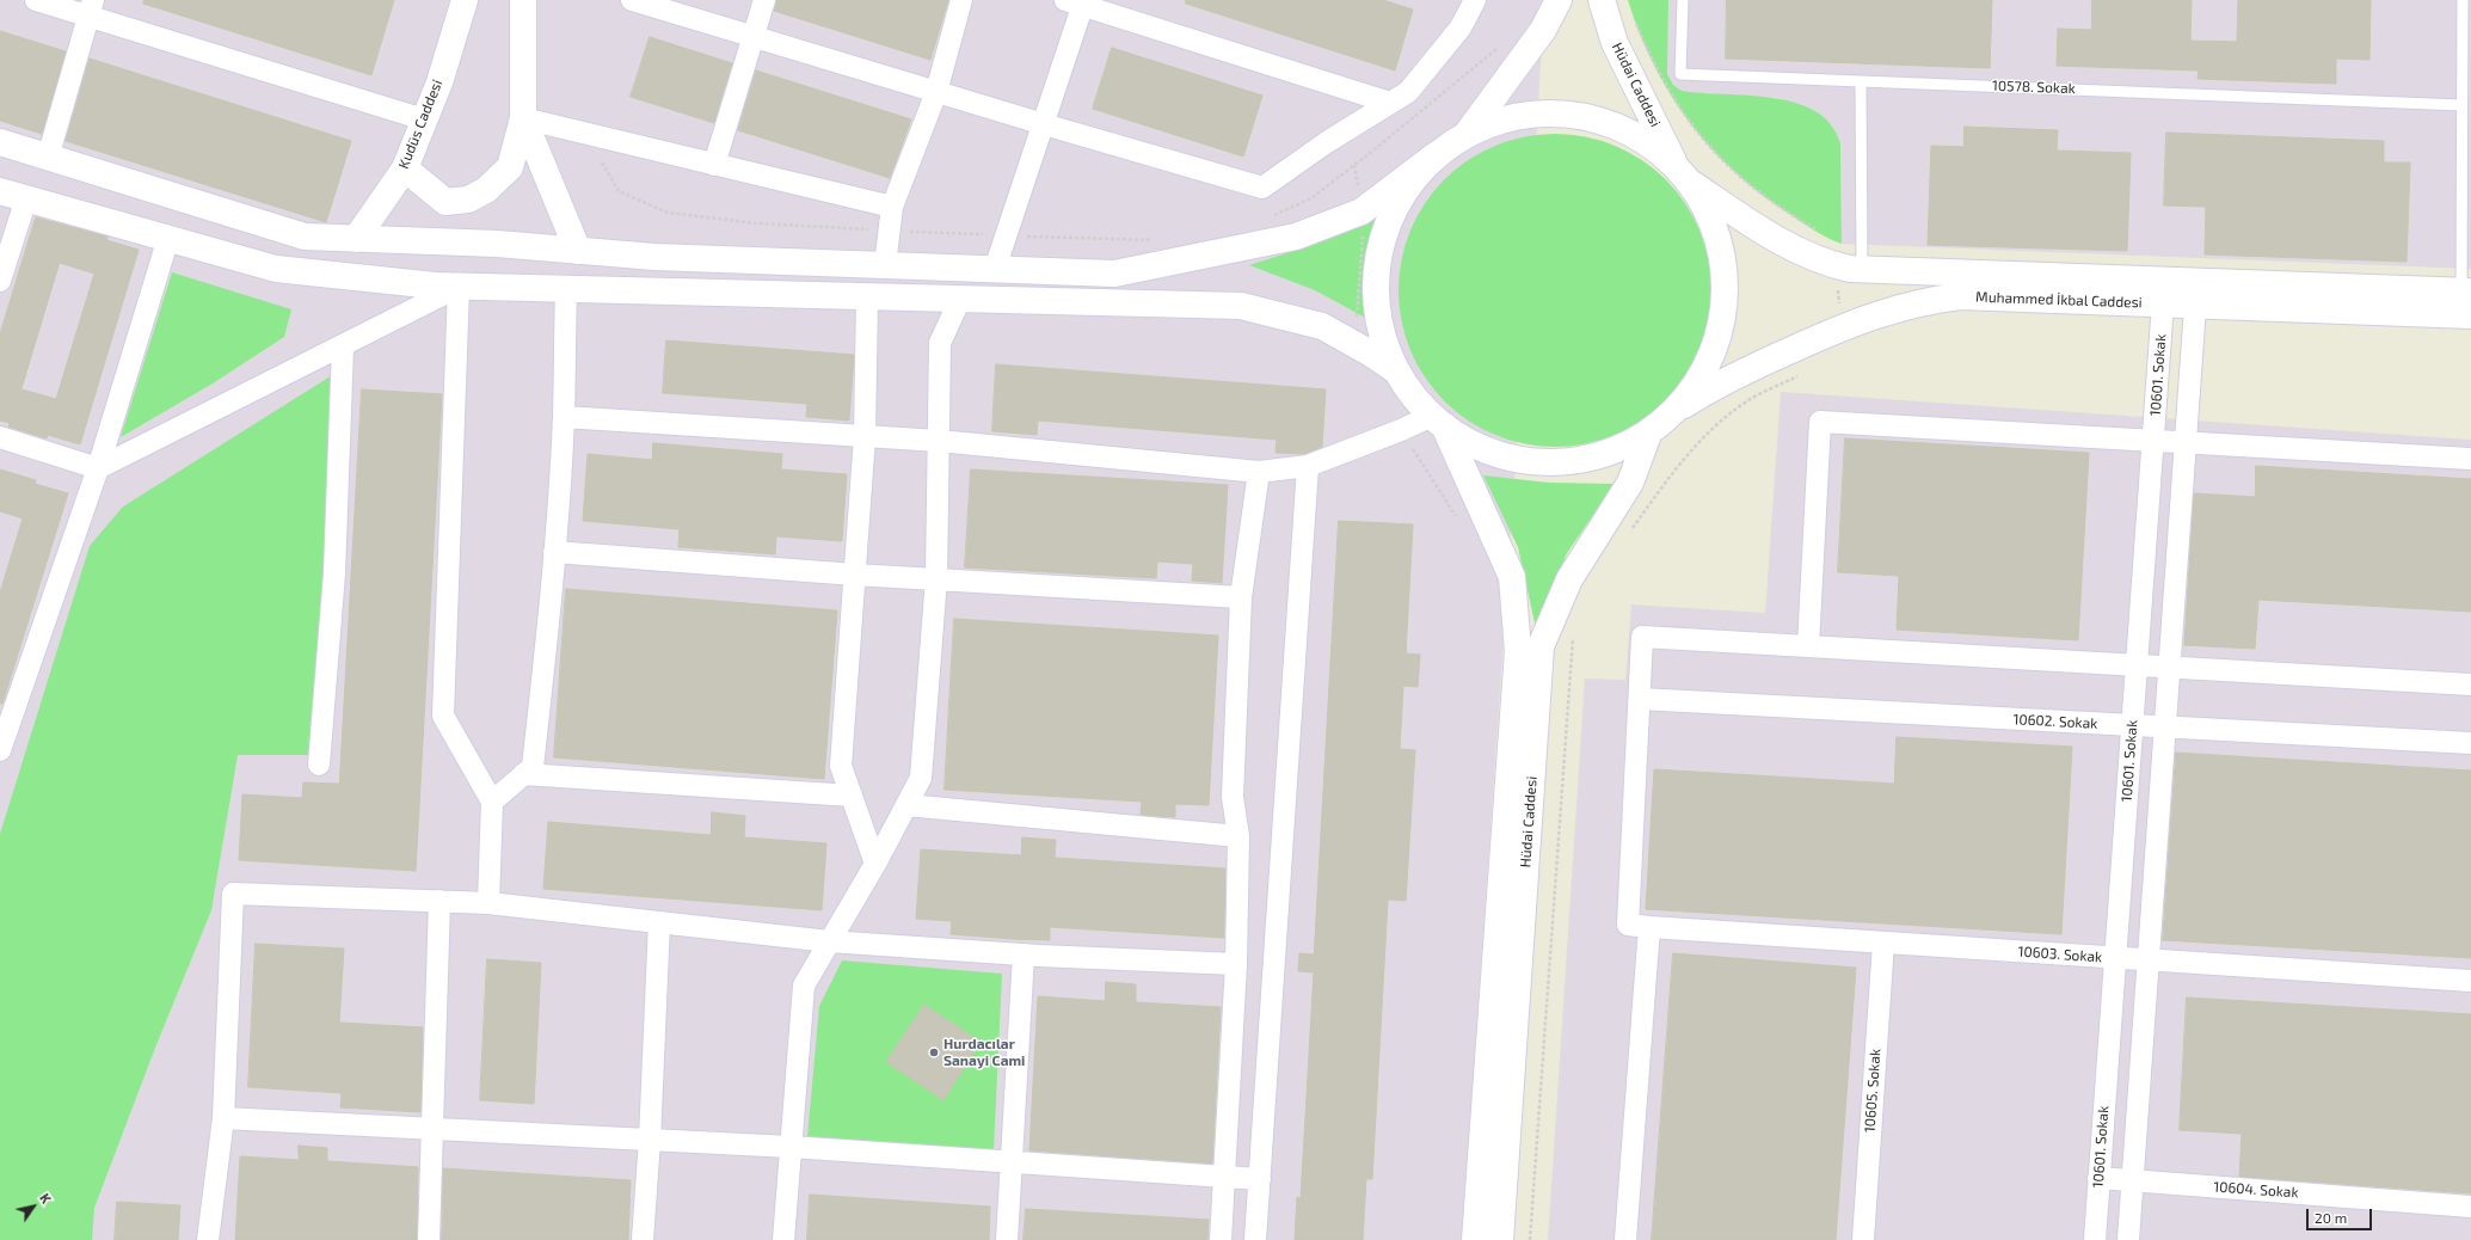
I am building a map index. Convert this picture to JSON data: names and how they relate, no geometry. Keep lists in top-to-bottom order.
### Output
{
  "streets": {
    "street": [
      "Hüdai Caddesi",
      "Kudüs Caddesi",
      "Muhammed İkbal Caddesi",
      "10601. Sokak",
      "10602. Sokak",
      "10603. Sokak",
      "10605. Sokak",
      "10604. Sokak"
    ],
    "lane": ["10578. Sokak"]
  },
  "crossings": [
    ["Hüdai Caddesi", "Muhammed İkbal Caddesi"],
    ["Muhammed İkbal Caddesi", "10601. Sokak"],
    ["10601. Sokak", "10602. Sokak"],
    ["10601. Sokak", "10603. Sokak"],
    ["10601. Sokak", "10604. Sokak"],
    ["10602. Sokak", "10603. Sokak"],
    ["10603. Sokak", "10605. Sokak"]
  ],
  "places": ["Hurdacılar Sanayi Cami"],
  "scale_bar": "20 m",
  "north": "top right"
}
